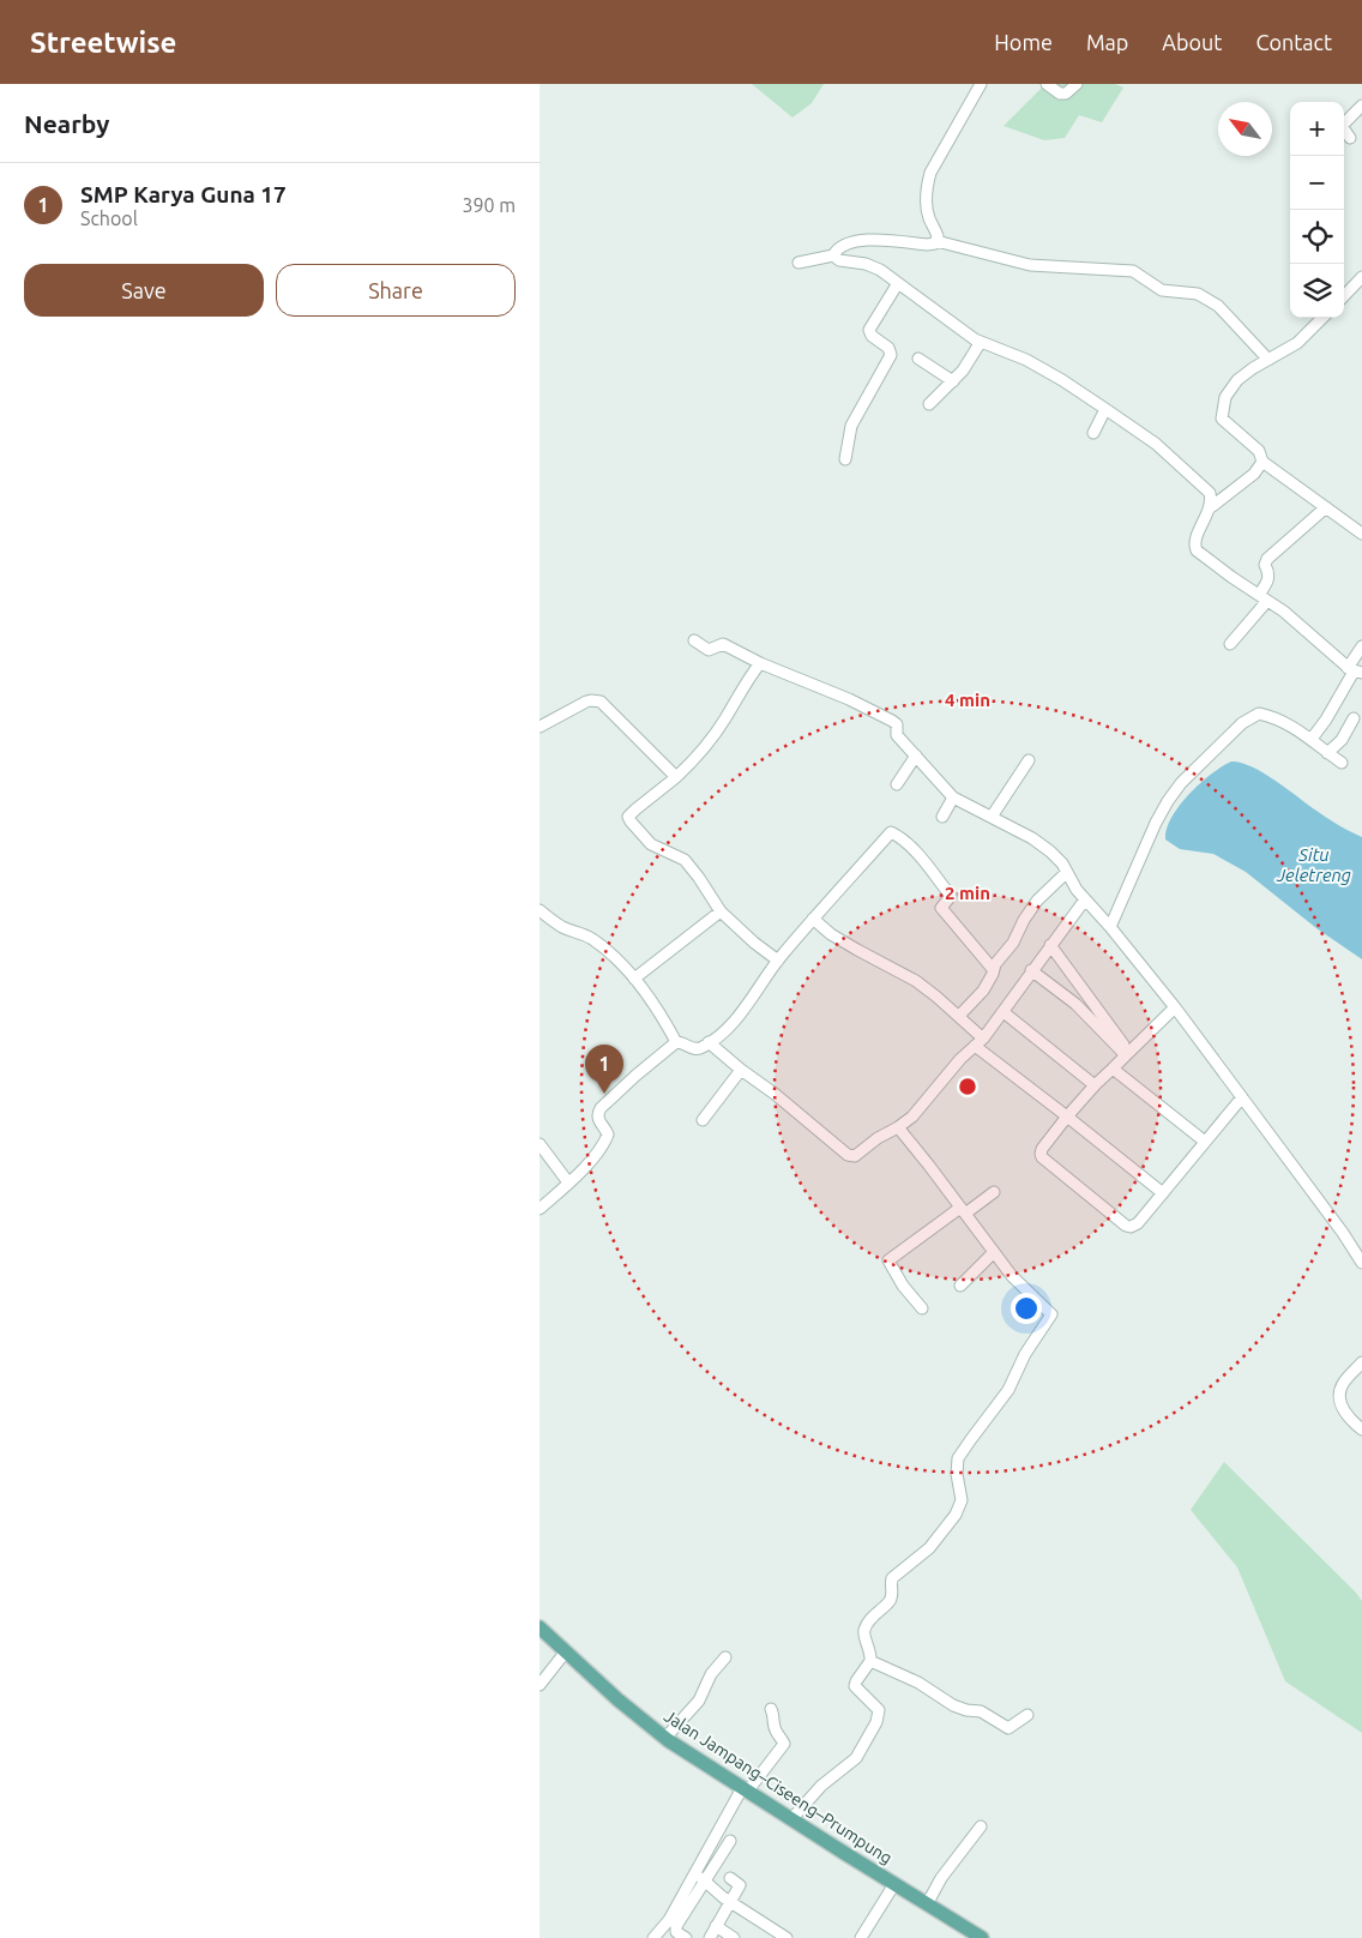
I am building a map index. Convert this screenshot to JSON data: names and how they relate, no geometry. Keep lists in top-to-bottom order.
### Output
{
  "streets": {
    "main road": ["Jalan Jampang–Ciseeng–Prumpung"]
  },
  "water": ["Situ Jeletreng"],
  "north": "top left",
  "page": {
    "header": "Streetwise",
    "nav": [
      "Home",
      "Map",
      "About",
      "Contact"
    ],
    "heading": "Nearby",
    "map_buttons": ["+", "−"],
    "list": [
      {
        "mark": "1",
        "name": "SMP Karya Guna 17",
        "note": "School",
        "value": "390 m"
      }
    ],
    "buttons": ["Save", "Share"],
    "pins": "1"
  },
  "rings": ["4 min", "2 min"]
}
